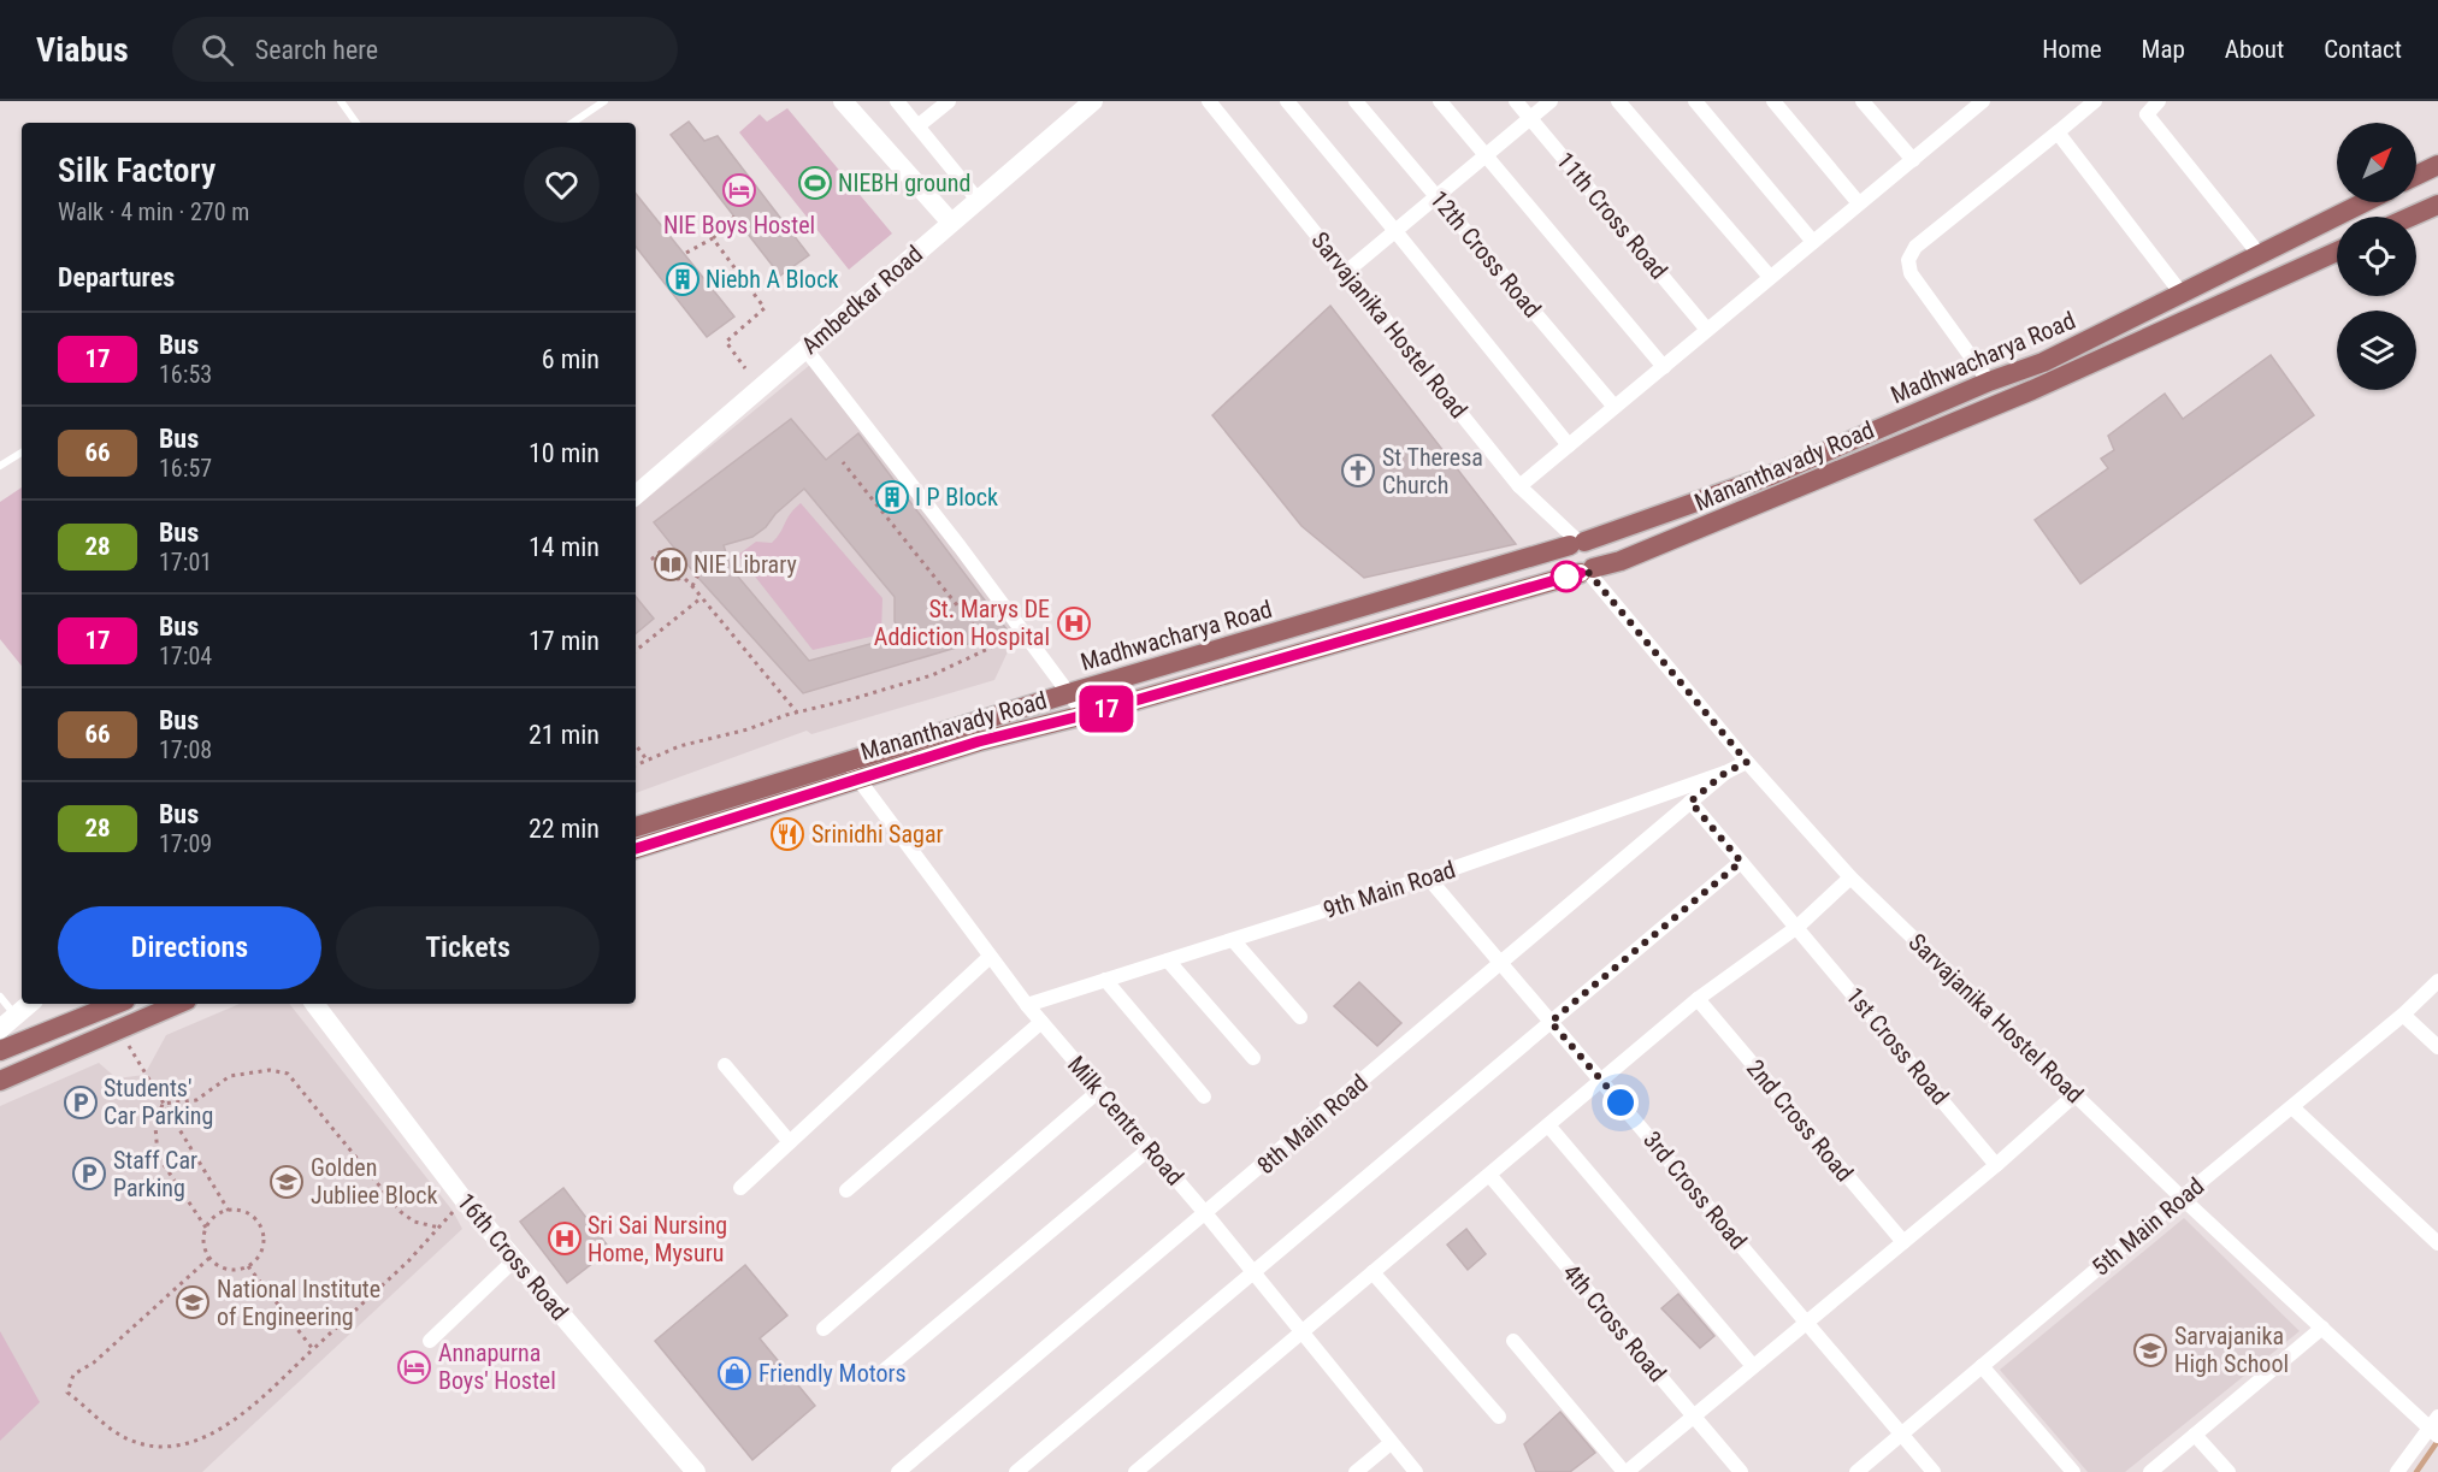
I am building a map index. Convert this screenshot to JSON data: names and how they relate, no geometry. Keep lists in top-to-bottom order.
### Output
{
  "streets": {
    "main road": ["Madhwacharya Road", "Mananthavady Road"],
    "street": [
      "11th Cross Road",
      "12th Cross Road",
      "Ambedkar Road",
      "Sarvajanika Hostel Road",
      "9th Main Road",
      "1st Cross Road",
      "Milk Centre Road",
      "2nd Cross Road",
      "8th Main Road",
      "3rd Cross Road",
      "5th Main Road",
      "16th Cross Road",
      "4th Cross Road"
    ]
  },
  "crossings": [
    ["Sarvajanika Hostel Road", "Madhwacharya Road"],
    ["Sarvajanika Hostel Road", "Mananthavady Road"],
    ["Sarvajanika Hostel Road", "9th Main Road"],
    ["Sarvajanika Hostel Road", "5th Main Road"],
    ["Madhwacharya Road", "Mananthavady Road"],
    ["Madhwacharya Road", "Milk Centre Road"],
    ["Mananthavady Road", "Milk Centre Road"],
    ["9th Main Road", "Milk Centre Road"],
    ["9th Main Road", "8th Main Road"],
    ["9th Main Road", "3rd Cross Road"],
    ["1st Cross Road", "8th Main Road"],
    ["Milk Centre Road", "8th Main Road"],
    ["8th Main Road", "3rd Cross Road"],
    ["3rd Cross Road", "5th Main Road"]
  ],
  "places": {
    "sports": ["NIEBH ground"],
    "hotel": ["NIE Boys Hostel", "Annapurna Boys' Hostel"],
    "building": ["Niebh A Block", "I P Block"],
    "church": ["St Theresa Church"],
    "library": ["NIE Library"],
    "hospital": ["St. Marys DE Addiction Hospital", "Sri Sai Nursing Home, Mysuru"],
    "restaurant": ["Srinidhi Sagar"],
    "parking": ["Students' Car Parking", "Staff Car Parking"],
    "school or university": ["Golden Jubliee Block", "National Institute of Engineering", "Sarvajanika High School"],
    "shop": ["Friendly Motors"]
  },
  "lines": ["bus line 17"],
  "north": "top right",
  "page": {
    "header": "Viabus",
    "search": "Search here",
    "nav": [
      "Home",
      "Map",
      "About",
      "Contact"
    ],
    "on_map": "17",
    "heading": [
      ["Silk Factory", "Walk · 4 min · 270 m"],
      "Departures"
    ],
    "list": [
      {
        "mark": "17",
        "name": "Bus",
        "note": "16:53",
        "value": "6 min"
      },
      {
        "mark": "66",
        "name": "Bus",
        "note": "16:57",
        "value": "10 min"
      },
      {
        "mark": "28",
        "name": "Bus",
        "note": "17:01",
        "value": "14 min"
      },
      {
        "mark": "17",
        "name": "Bus",
        "note": "17:04",
        "value": "17 min"
      },
      {
        "mark": "66",
        "name": "Bus",
        "note": "17:08",
        "value": "21 min"
      },
      {
        "mark": "28",
        "name": "Bus",
        "note": "17:09",
        "value": "22 min"
      }
    ],
    "buttons": ["Directions", "Tickets"]
  }
}
